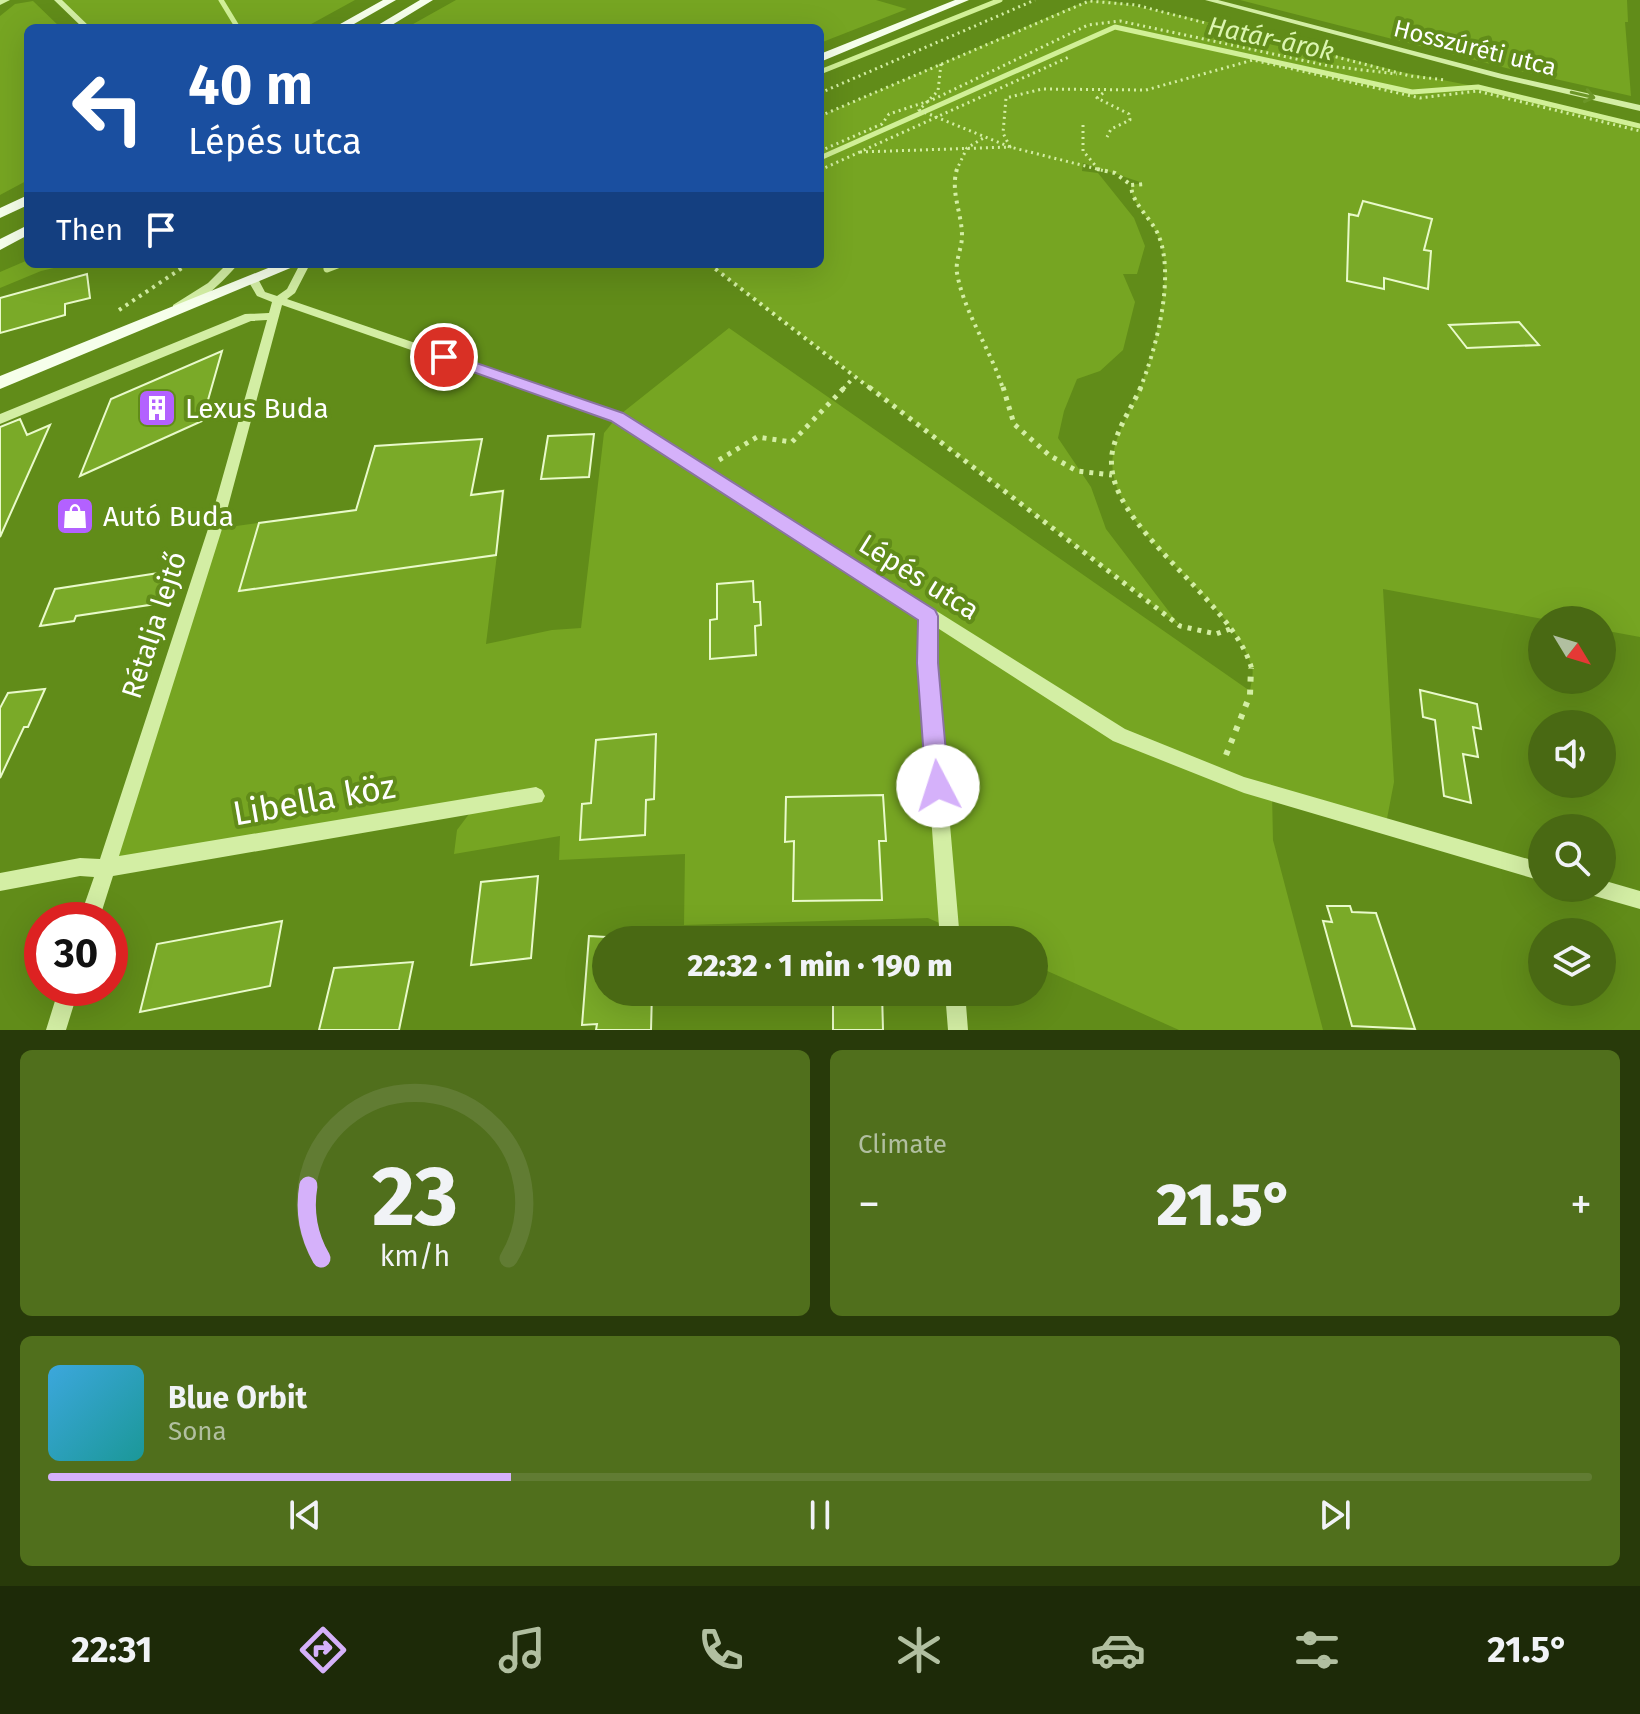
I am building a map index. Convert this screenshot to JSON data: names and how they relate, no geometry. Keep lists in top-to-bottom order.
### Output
{
  "streets": {
    "street": [
      "Hosszúréti utca",
      "Lépés utca",
      "Rétalja lejtő",
      "Libella köz"
    ]
  },
  "crossings": [
    ["Lépés utca", "Rétalja lejtő"],
    ["Rétalja lejtő", "Libella köz"]
  ],
  "one_way": ["Hosszúréti utca"],
  "water": ["Határ-árok"],
  "places": {
    "building": ["Lexus Buda"],
    "shop": ["Autó Buda"]
  },
  "north": "bottom right",
  "page": {
    "turn": ["40 m", "Lépés utca"],
    "then": "Then",
    "limit": "30",
    "trip": "22:32 · 1 min · 190 m",
    "tile": "Climate",
    "heat": ["−", "21.5°", "+"],
    "song": ["Blue Orbit", "Sona"],
    "tabs": ["22:31", "21.5°"],
    "gauge": ["23", "km/h"]
  }
}
